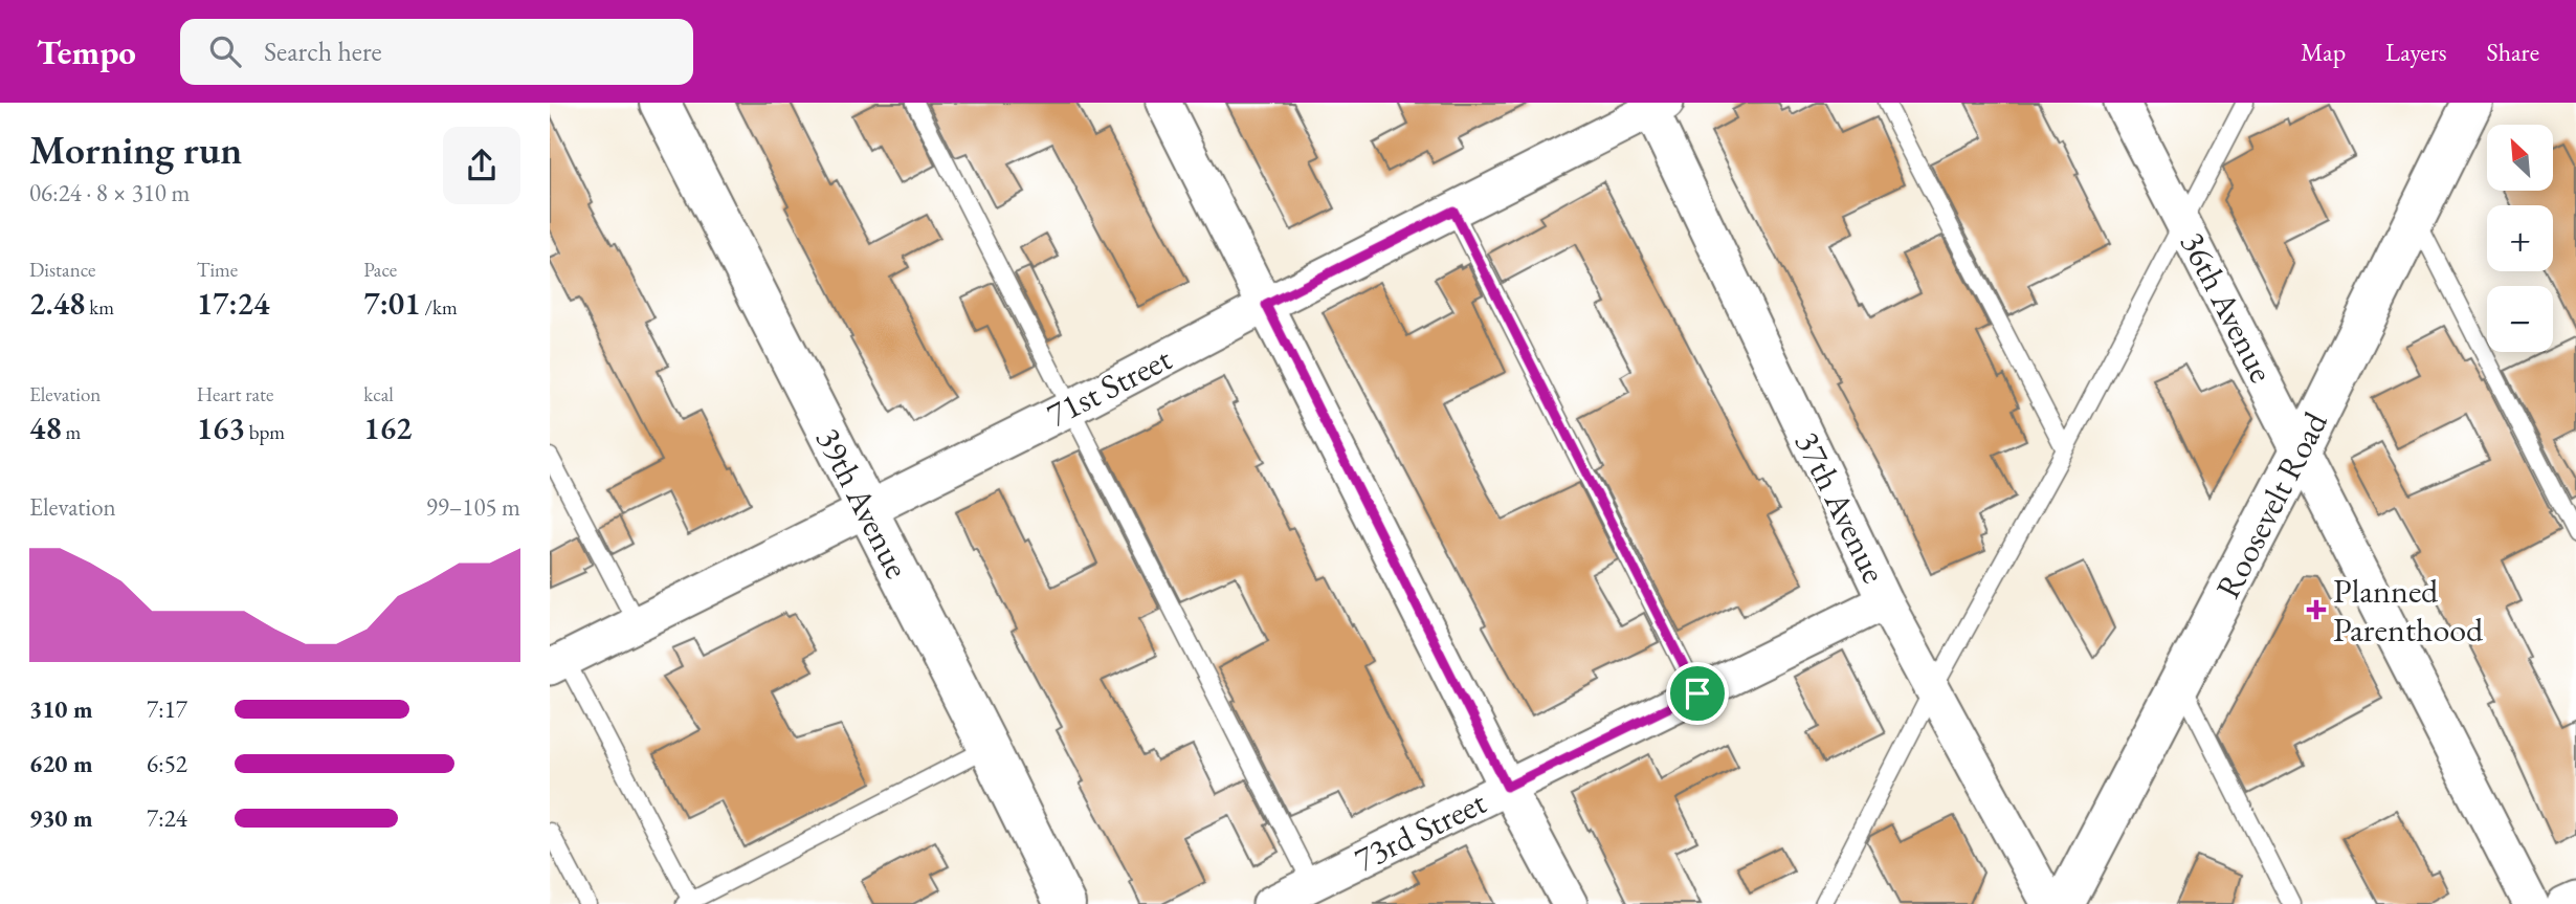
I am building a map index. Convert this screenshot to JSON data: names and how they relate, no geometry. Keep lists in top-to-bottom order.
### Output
{
  "streets": {
    "main road": ["39th Avenue", "Roosevelt Road"],
    "street": [
      "36th Avenue",
      "71st Street",
      "37th Avenue",
      "73rd Street"
    ]
  },
  "crossings": [
    ["36th Avenue", "Roosevelt Road"],
    ["71st Street", "39th Avenue"],
    ["71st Street", "37th Avenue"],
    ["37th Avenue", "73rd Street"]
  ],
  "places": {
    "health": ["Planned Parenthood"]
  },
  "north": "top left",
  "page": {
    "header": "Tempo",
    "search": "Search here",
    "nav": ["Map", "Layers", "Share"],
    "heading": ["Morning run", "06:24 · 8 × 310 m"],
    "map_buttons": ["+", "−"],
    "stats": [
      ["Distance", "2.48 km"],
      ["Time", "17:24"],
      ["Pace", "7:01 /km"],
      ["Elevation", "48 m"],
      ["Heart rate", "163 bpm"],
      ["kcal", "162"]
    ],
    "chart": ["Elevation", "99–105 m"],
    "list": [
      {
        "name": "310 m",
        "note": "7:17"
      },
      {
        "name": "620 m",
        "note": "6:52"
      },
      {
        "name": "930 m",
        "note": "7:24"
      }
    ]
  }
}
